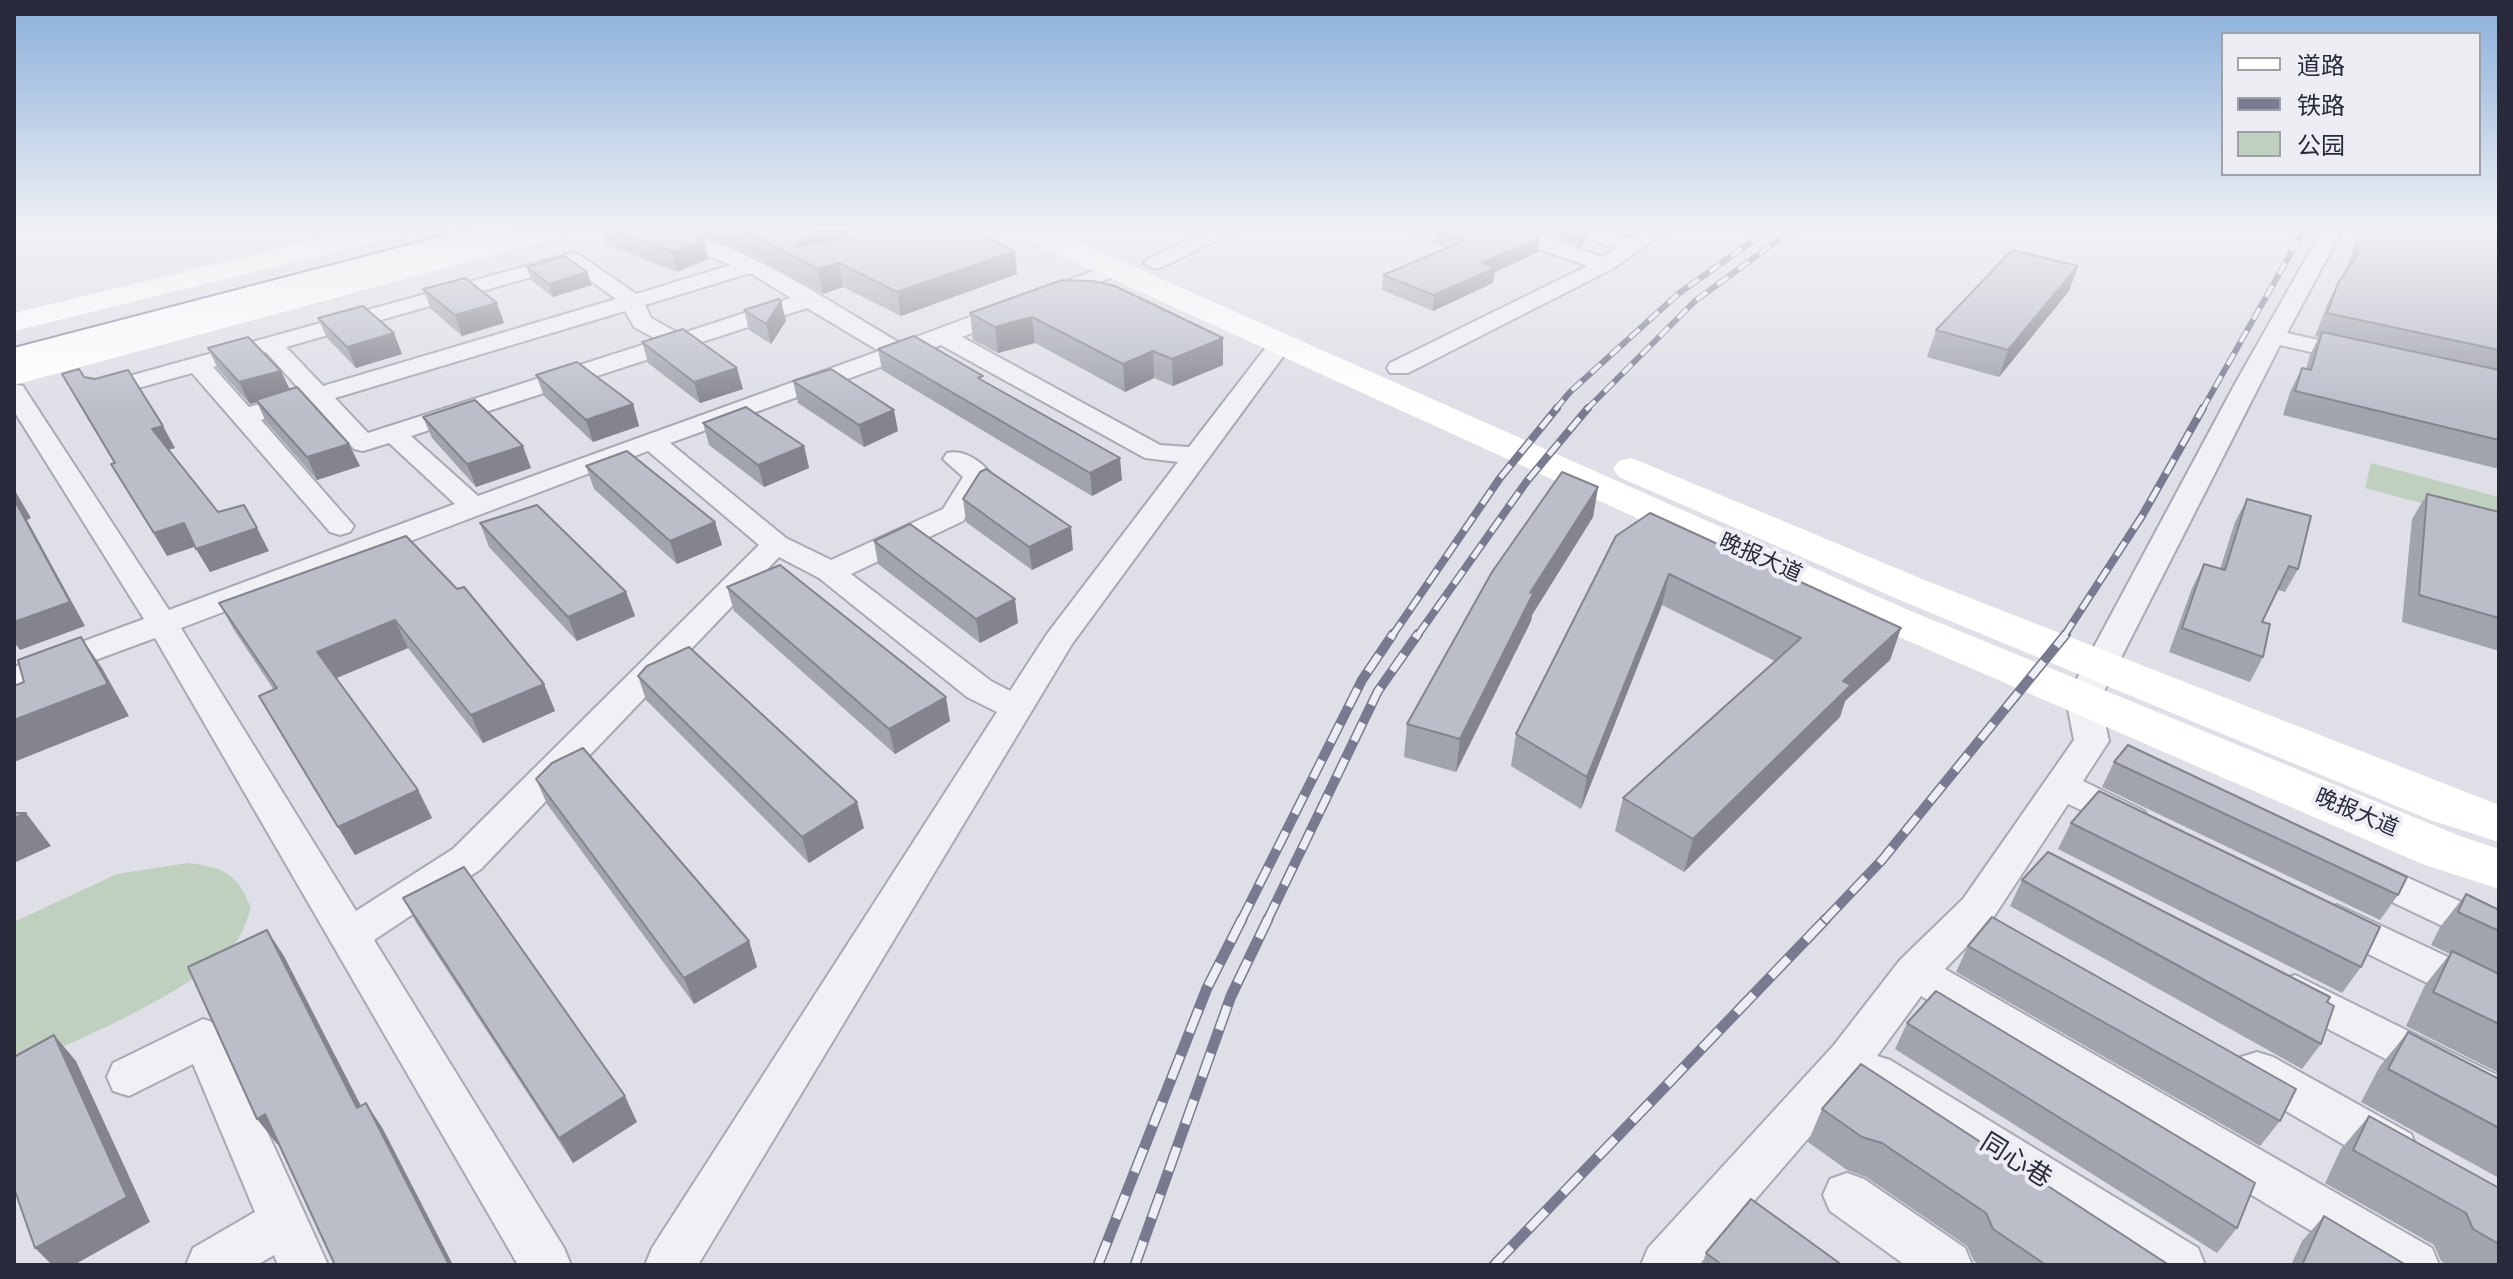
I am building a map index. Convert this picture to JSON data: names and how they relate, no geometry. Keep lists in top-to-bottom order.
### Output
{
  "streets": {
    "main road": ["晚报大道"],
    "street": ["同心巷"]
  },
  "legend": ["道路", "铁路", "公园"]
}
